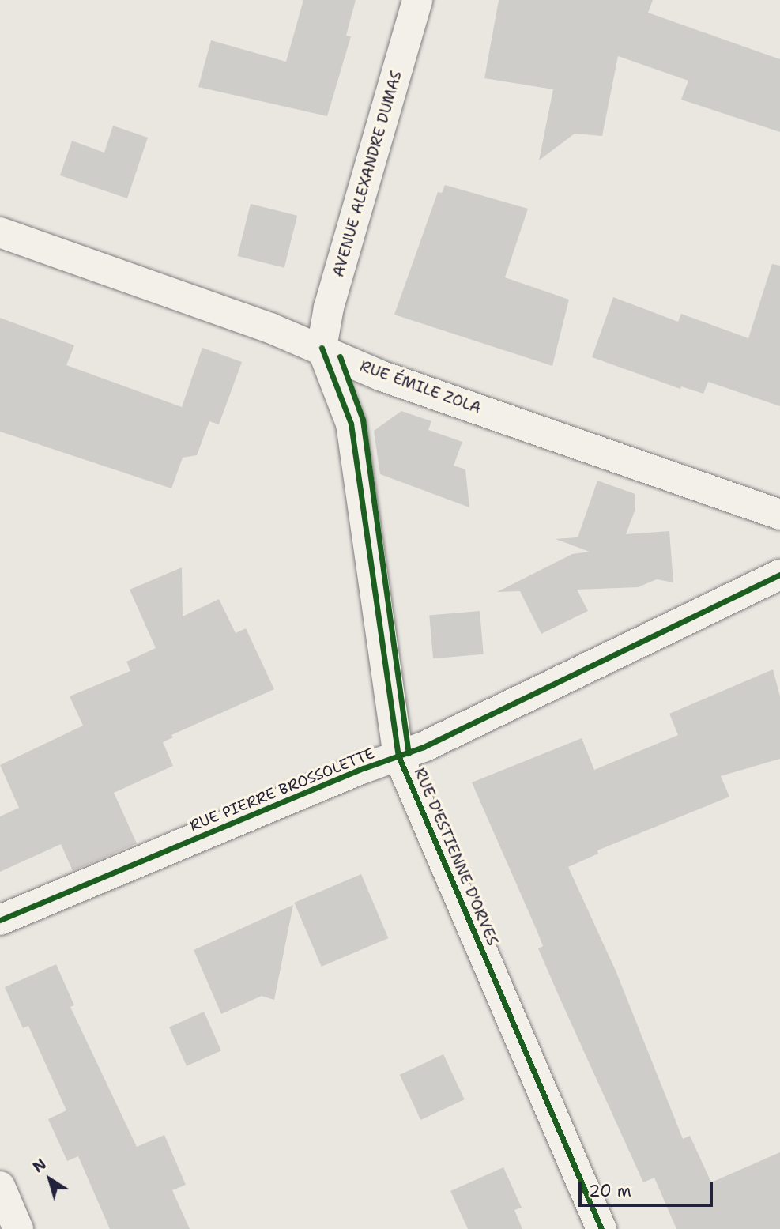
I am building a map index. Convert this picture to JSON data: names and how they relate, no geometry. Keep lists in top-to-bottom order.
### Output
{
  "streets": {
    "street": [
      "AVENUE ALEXANDRE DUMAS",
      "RUE ÉMILE ZOLA",
      "RUE PIERRE BROSSOLETTE",
      "RUE D'ESTIENNE D'ORVES"
    ]
  },
  "crossings": [
    ["AVENUE ALEXANDRE DUMAS", "RUE ÉMILE ZOLA"],
    ["AVENUE ALEXANDRE DUMAS", "RUE D'ESTIENNE D'ORVES"],
    ["RUE ÉMILE ZOLA", "RUE D'ESTIENNE D'ORVES"],
    ["RUE PIERRE BROSSOLETTE", "RUE D'ESTIENNE D'ORVES"]
  ],
  "scale_bar": "20 m",
  "north": "top left"
}
